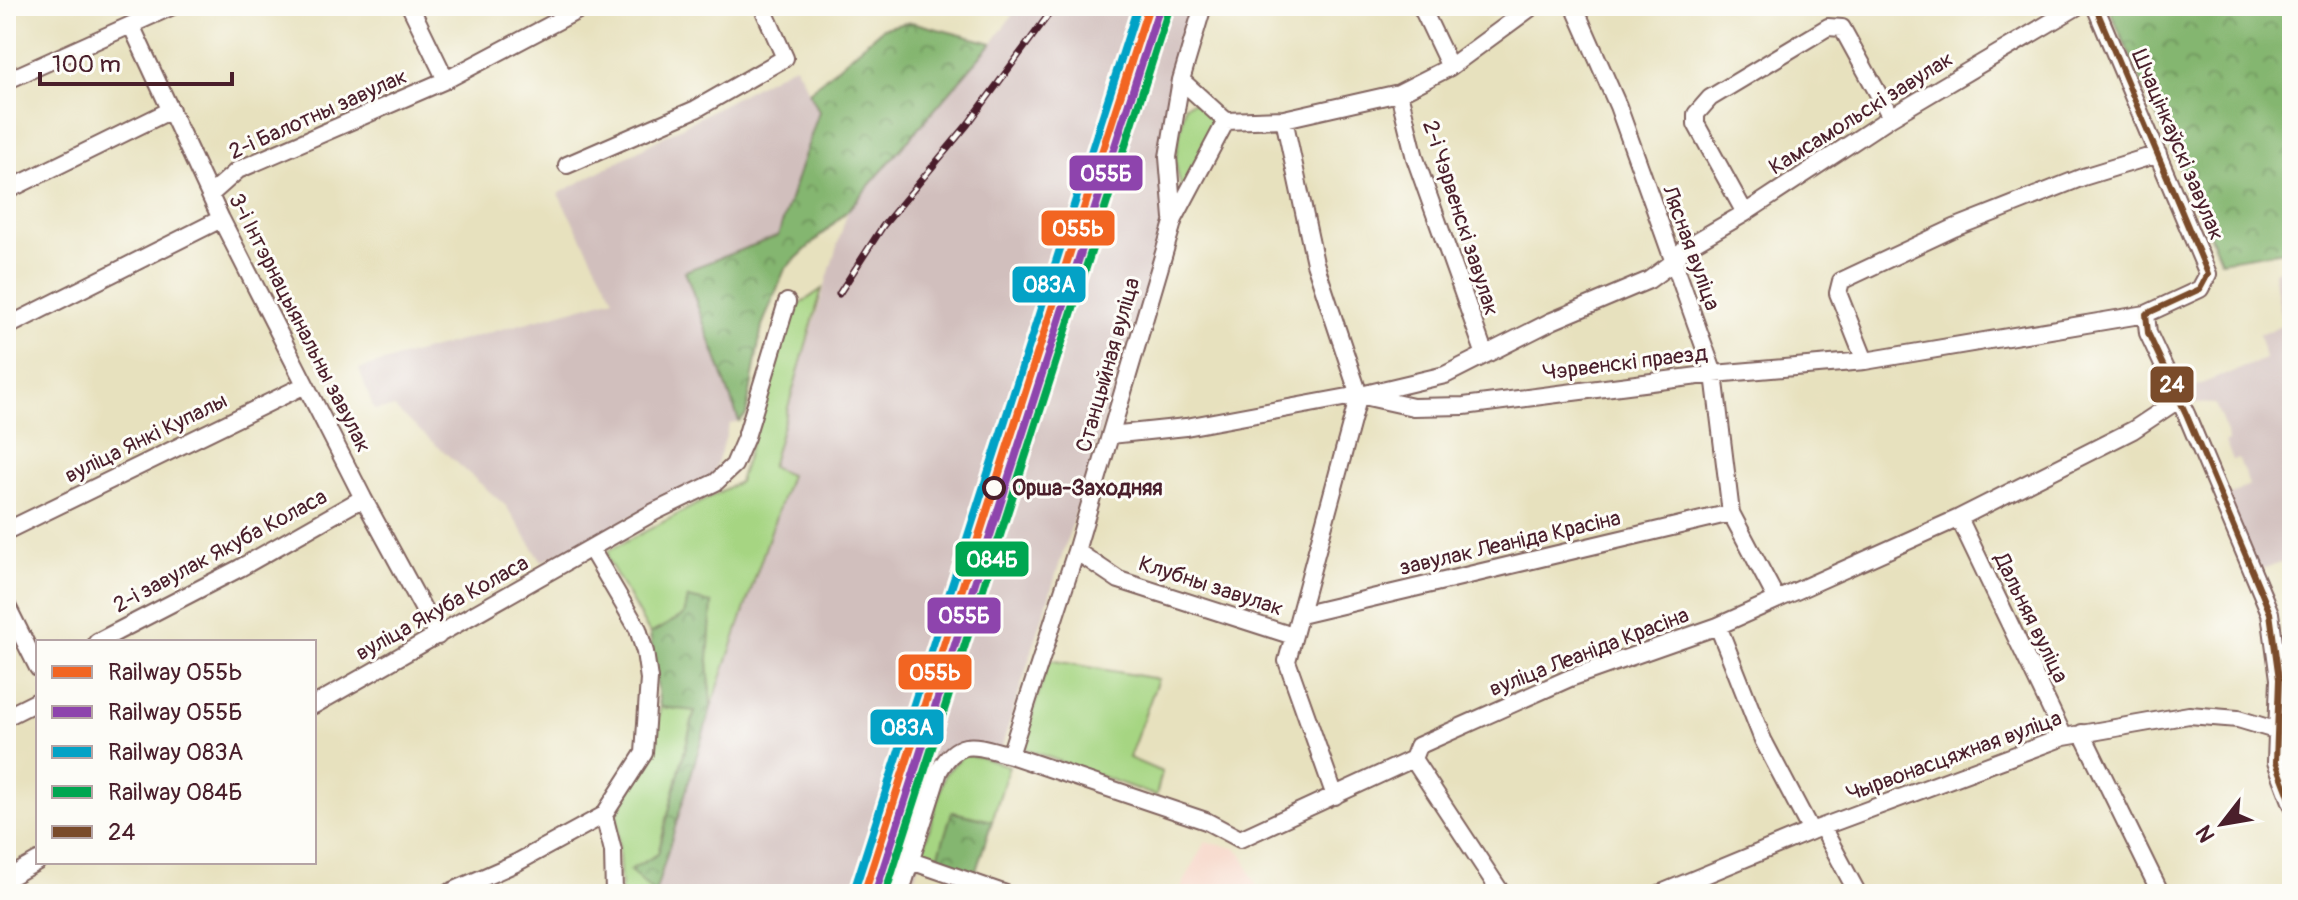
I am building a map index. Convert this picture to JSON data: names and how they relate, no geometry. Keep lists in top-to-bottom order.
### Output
{
  "streets": {
    "street": [
      "Камсамольскі завулак",
      "2-і Балотны завулак",
      "Шчацінкаўскі завулак",
      "2-і Чэрвенскі завулак",
      "Лясная вуліца",
      "3-і Інтэрнацыянальны завулак",
      "Чэрвенскі праезд",
      "Станцыйная вуліца",
      "вуліца Янкі Купалы",
      "завулак Леаніда Красіна",
      "2-і завулак Якуба Коласа",
      "Клубны завулак",
      "вуліца Якуба Коласа",
      "Дальняя вуліца",
      "вуліца Леаніда Красіна",
      "Чырвонасцяжная вуліца"
    ]
  },
  "crossings": [
    ["Камсамольскі завулак", "2-і Чэрвенскі завулак"],
    ["Камсамольскі завулак", "Лясная вуліца"],
    ["Камсамольскі завулак", "Чэрвенскі праезд"],
    ["2-і Балотны завулак", "3-і Інтэрнацыянальны завулак"],
    ["Шчацінкаўскі завулак", "Чэрвенскі праезд"],
    ["Лясная вуліца", "Чэрвенскі праезд"],
    ["Лясная вуліца", "завулак Леаніда Красіна"],
    ["Лясная вуліца", "вуліца Леаніда Красіна"],
    ["3-і Інтэрнацыянальны завулак", "вуліца Янкі Купалы"],
    ["3-і Інтэрнацыянальны завулак", "2-і завулак Якуба Коласа"],
    ["3-і Інтэрнацыянальны завулак", "вуліца Якуба Коласа"],
    ["Чэрвенскі праезд", "Станцыйная вуліца"],
    ["Станцыйная вуліца", "Клубны завулак"],
    ["Станцыйная вуліца", "вуліца Леаніда Красіна"],
    ["Дальняя вуліца", "вуліца Леаніда Красіна"],
    ["Дальняя вуліца", "Чырвонасцяжная вуліца"]
  ],
  "places": ["Орша-Заходняя"],
  "lines": [
    "rail line 055Ь",
    "rail line 083А",
    "transit line 24",
    "rail line 055Б",
    "rail line 084Б"
  ],
  "legend": [
    "Railway 055Ь",
    "Railway 055Б",
    "Railway 083А",
    "Railway 084Б",
    "24"
  ],
  "scale_bar": "100 m",
  "north": "bottom left"
}
